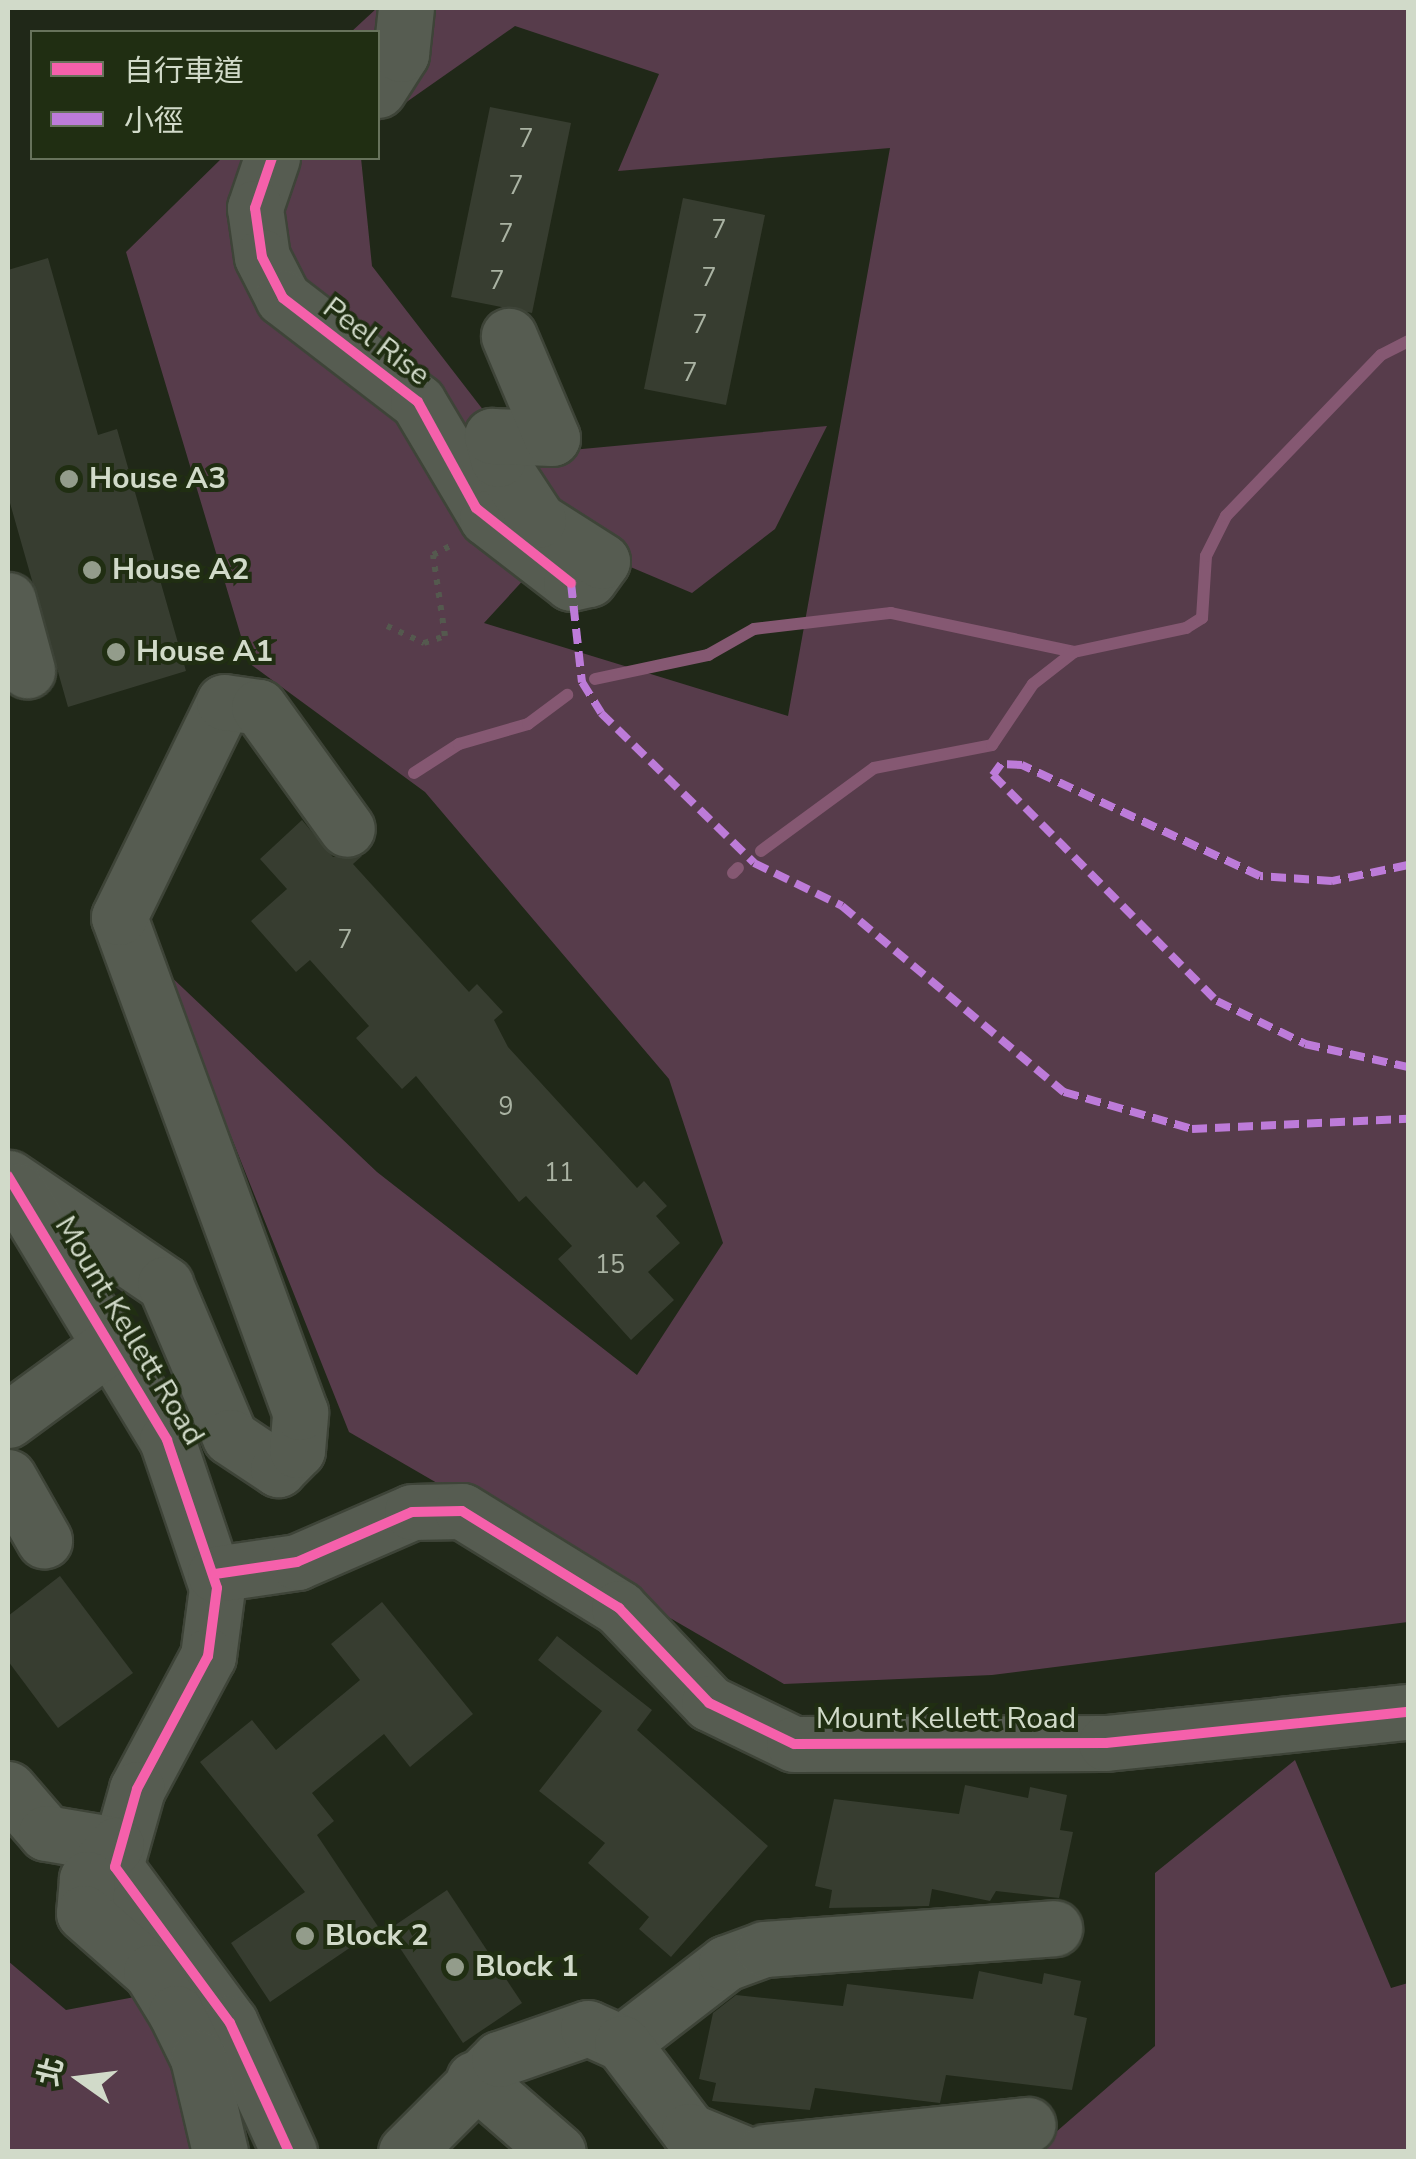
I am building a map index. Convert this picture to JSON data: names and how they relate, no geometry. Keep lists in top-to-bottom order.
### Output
{
  "streets": {
    "street": ["Peel Rise", "Mount Kellett Road"]
  },
  "places": [
    "House A3",
    "House A2",
    "House A1",
    "Block 2",
    "Block 1"
  ],
  "house_numbers": [
    "7",
    "7",
    "7",
    "7",
    "7",
    "7",
    "7",
    "7",
    "7",
    "9",
    "11",
    "15"
  ],
  "legend": ["自行車道", "小徑"],
  "north": "left"
}
